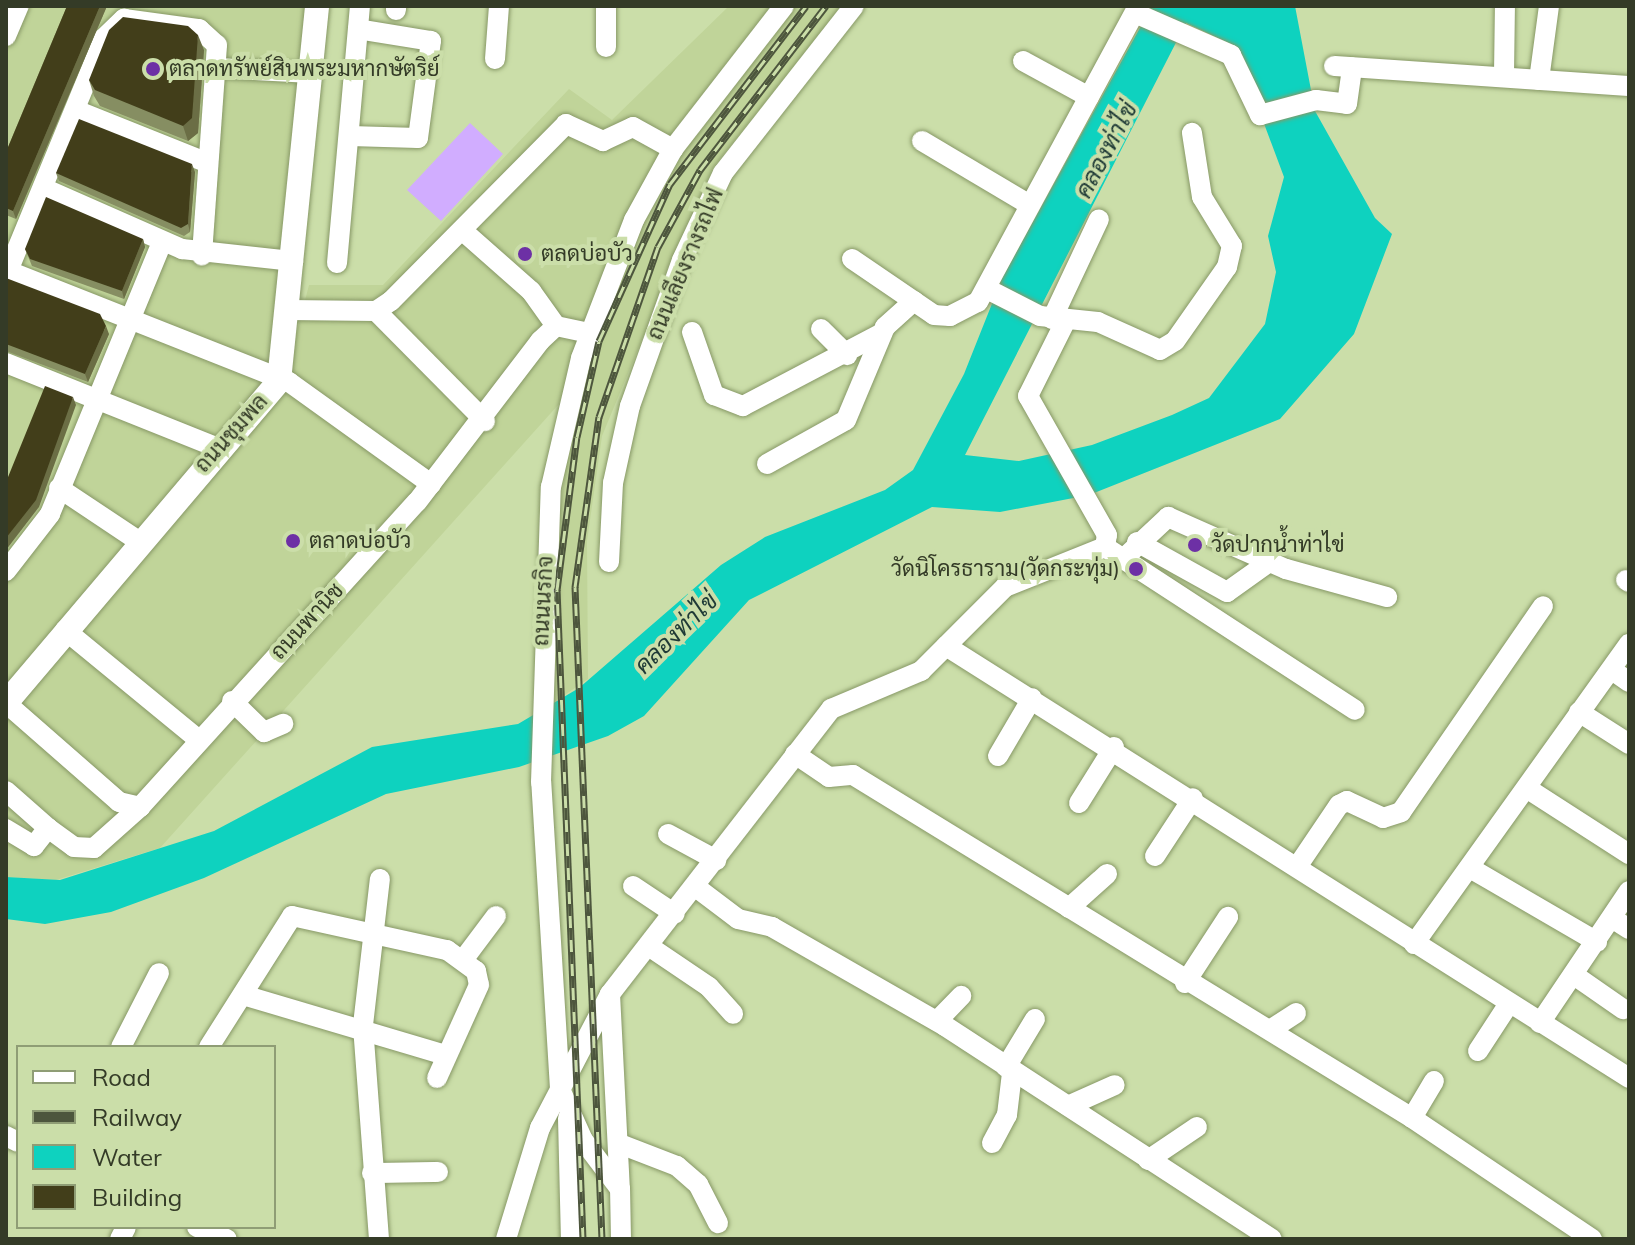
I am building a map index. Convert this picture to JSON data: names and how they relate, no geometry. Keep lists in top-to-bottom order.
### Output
{
  "streets": {
    "main road": ["ถนนชุมพล"],
    "street": ["ถนนเลียงรางรถไฟ", "ถนนนรกิจ", "ถนนพานิช"]
  },
  "water": ["คลองท่าไข่"],
  "places": [
    "ตลาดทรัพย์สินพระมหากษัตริย์",
    "ตลดบ่อบัว",
    "ตลาดบ่อบัว",
    "วัดปากน้ำท่าไข่",
    "วัดนิโครธาราม(วัดกระทุ่ม)"
  ],
  "legend": [
    "Road",
    "Railway",
    "Water",
    "Building"
  ]
}
